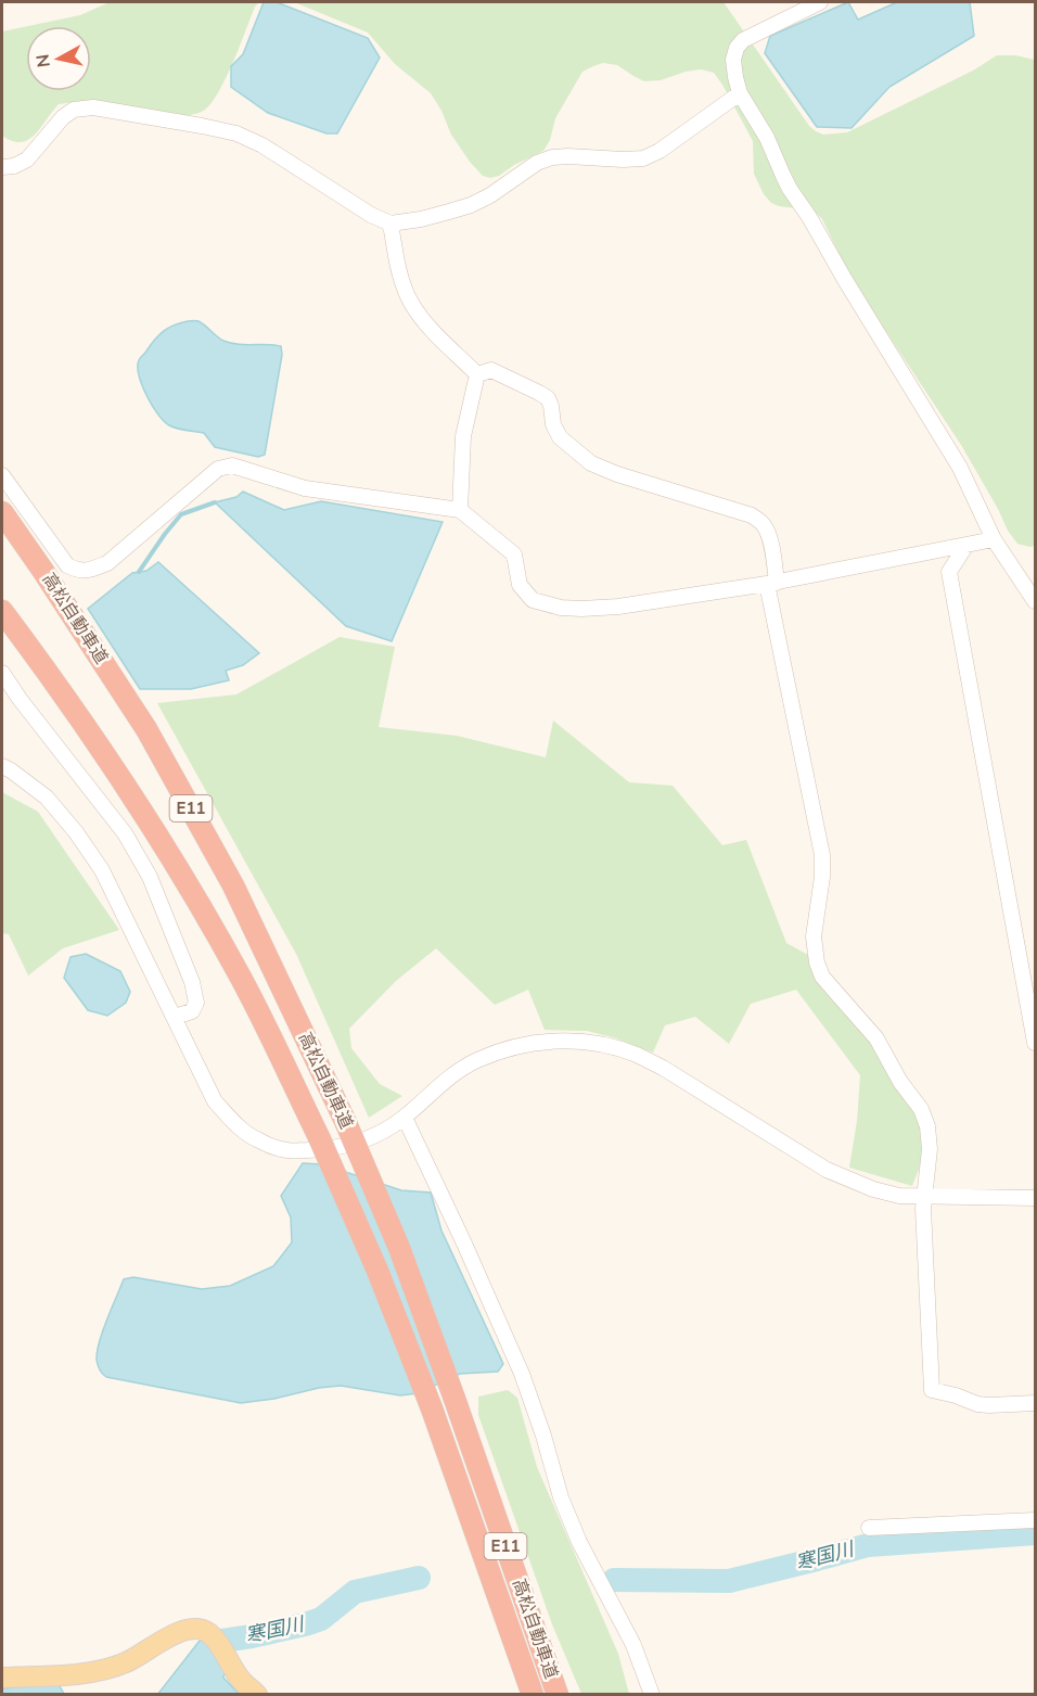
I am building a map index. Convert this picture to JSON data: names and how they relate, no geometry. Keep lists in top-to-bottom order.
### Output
{
  "streets": {
    "highway": ["高松自動車道", "E11"]
  },
  "water": ["寒国川"],
  "north": "left"
}
